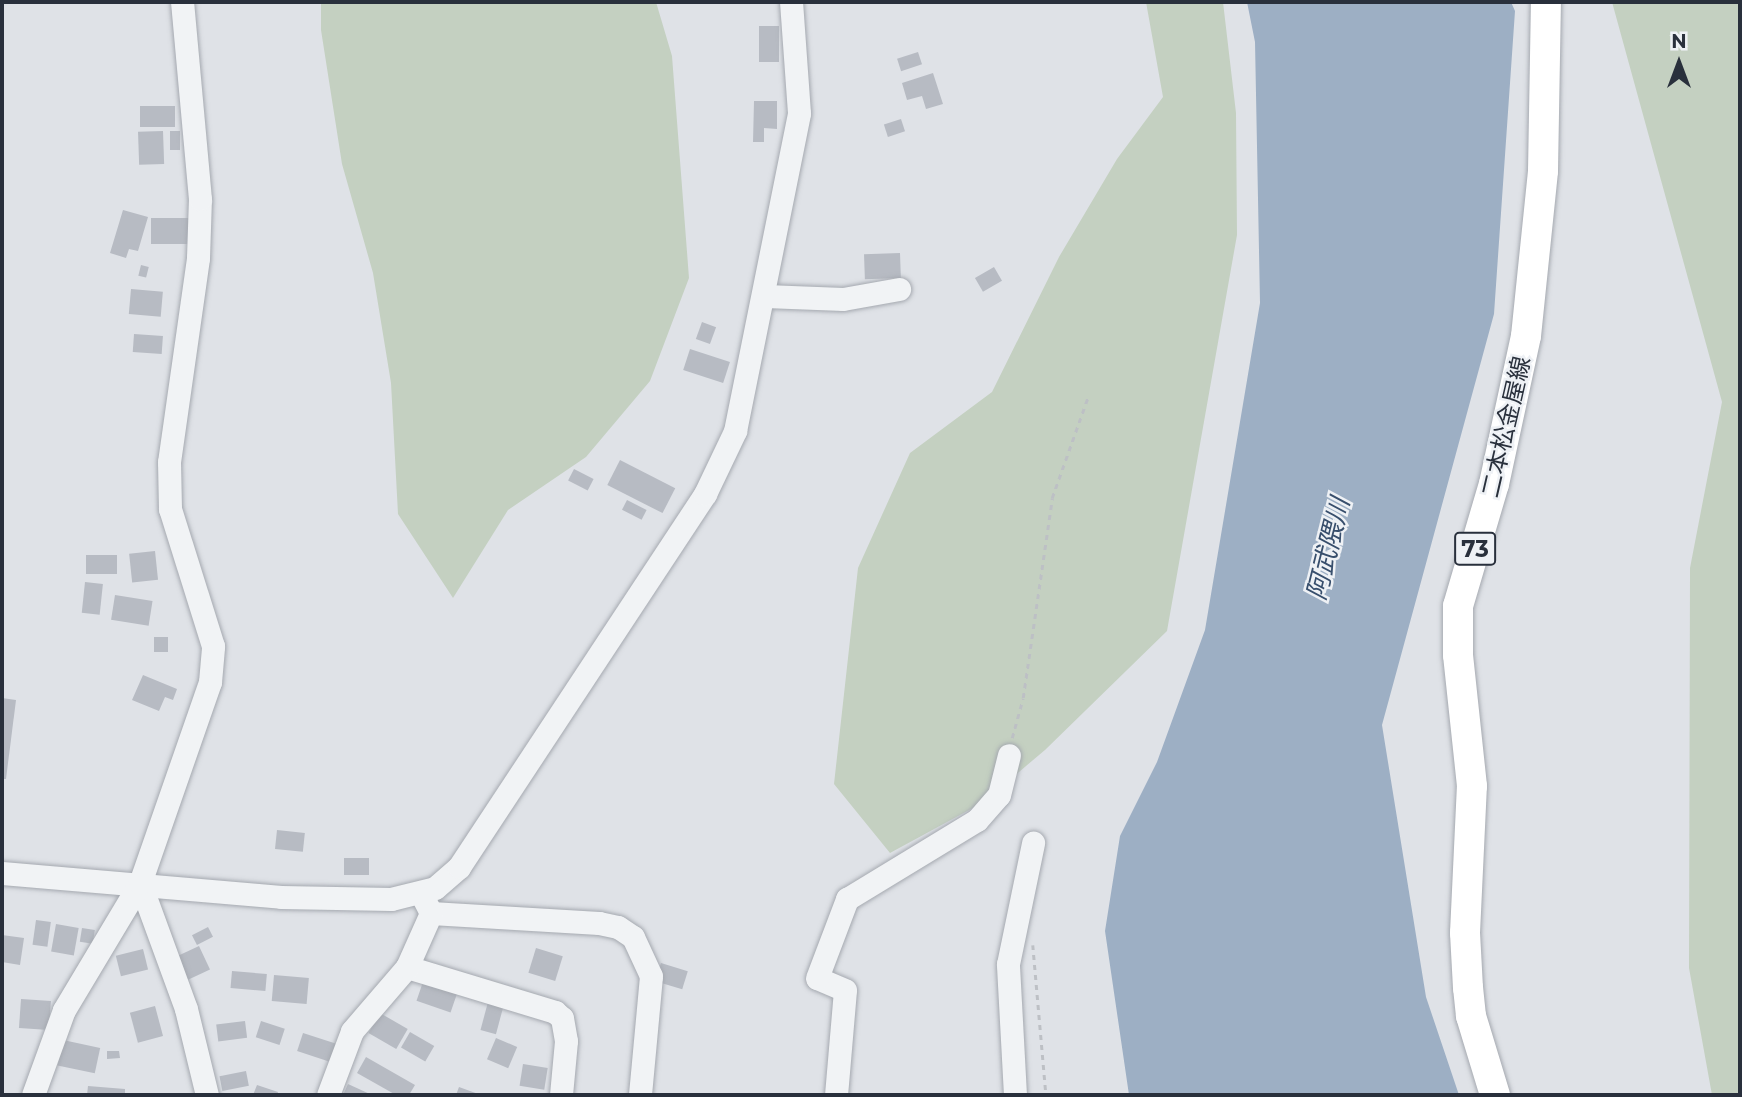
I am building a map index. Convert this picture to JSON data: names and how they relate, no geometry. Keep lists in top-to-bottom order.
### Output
{
  "streets": {
    "main road": ["二本松金屋線", "73"]
  },
  "water": ["阿武隈川"],
  "north": "top"
}
